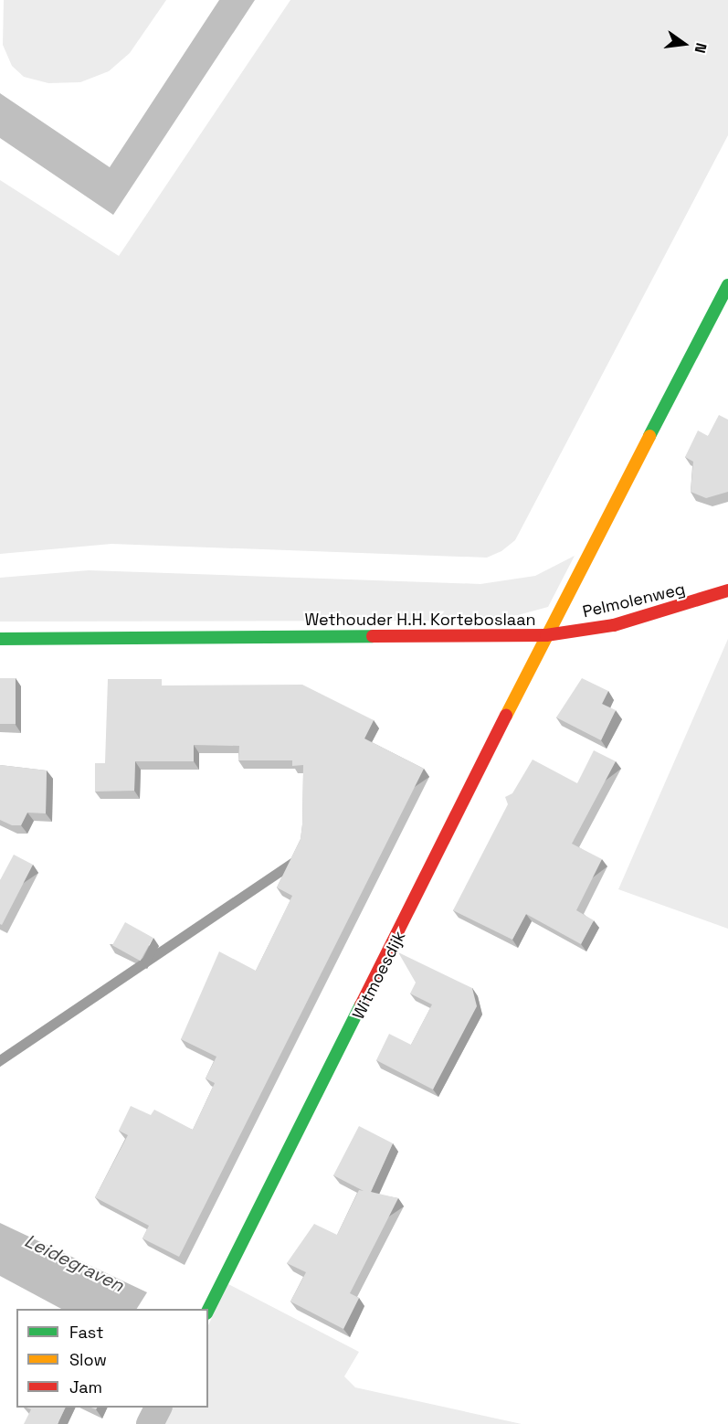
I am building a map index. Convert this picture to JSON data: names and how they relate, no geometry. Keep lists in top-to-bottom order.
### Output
{
  "streets": {
    "street": ["Pelmolenweg", "Wethouder H.H. Korteboslaan", "Witmoesdijk"]
  },
  "crossings": [
    ["Pelmolenweg", "Wethouder H.H. Korteboslaan"],
    ["Pelmolenweg", "Witmoesdijk"],
    ["Wethouder H.H. Korteboslaan", "Witmoesdijk"]
  ],
  "water": ["Leidegraven"],
  "legend": ["Fast", "Slow", "Jam"],
  "north": "right"
}
